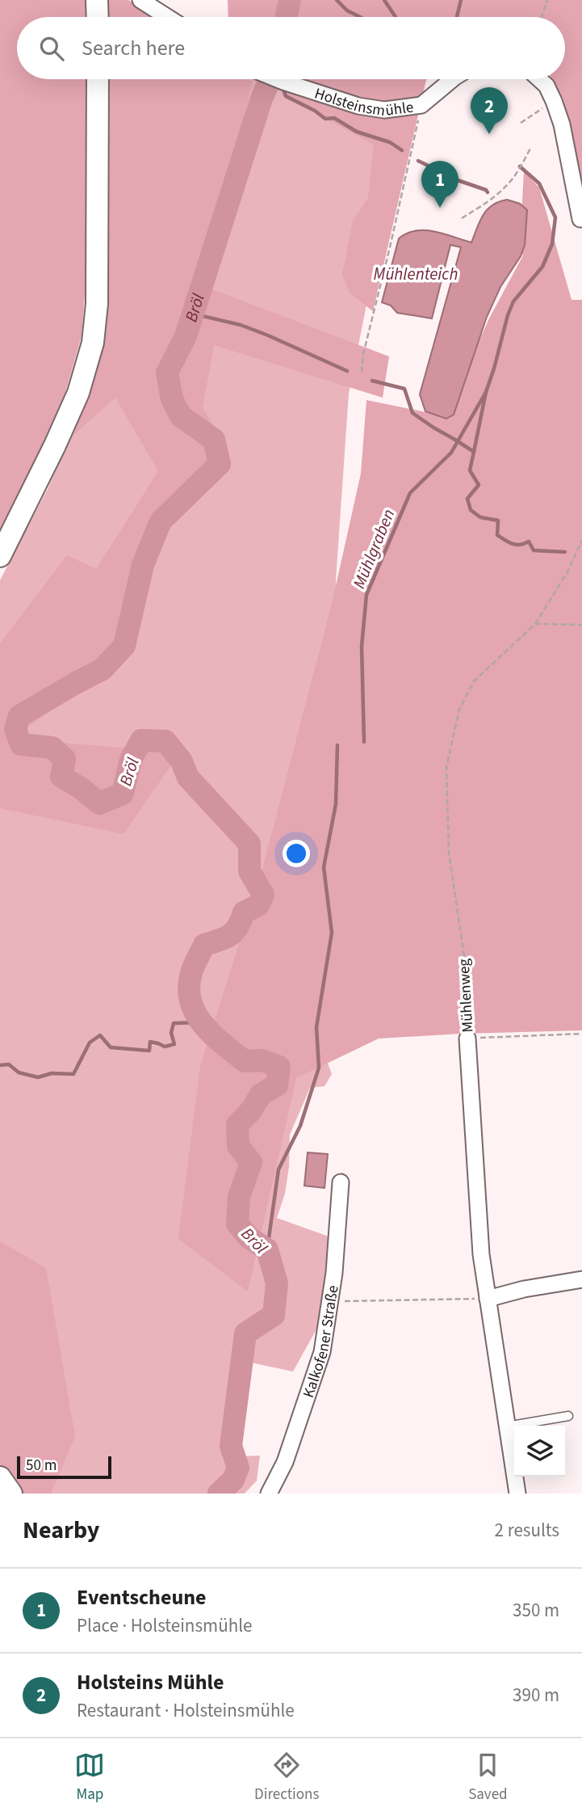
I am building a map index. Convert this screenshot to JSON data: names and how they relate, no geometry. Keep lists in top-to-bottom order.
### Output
{
  "streets": {
    "street": ["Holsteinsmühle", "Mühlenweg", "Kalkofener Straße"]
  },
  "water": ["Mühlenteich", "Bröl", "Mühlgraben"],
  "scale_bar": "50 m",
  "page": {
    "search": "Search here",
    "pins": ["2", "1"],
    "scale": "50 m",
    "heading": ["Nearby", "2 results"],
    "list": [
      {
        "mark": "1",
        "name": "Eventscheune",
        "note": "Place · Holsteinsmühle",
        "value": "350 m"
      },
      {
        "mark": "2",
        "name": "Holsteins Mühle",
        "note": "Restaurant · Holsteinsmühle",
        "value": "390 m"
      }
    ],
    "nav": ["Map", "Directions", "Saved"]
  }
}
